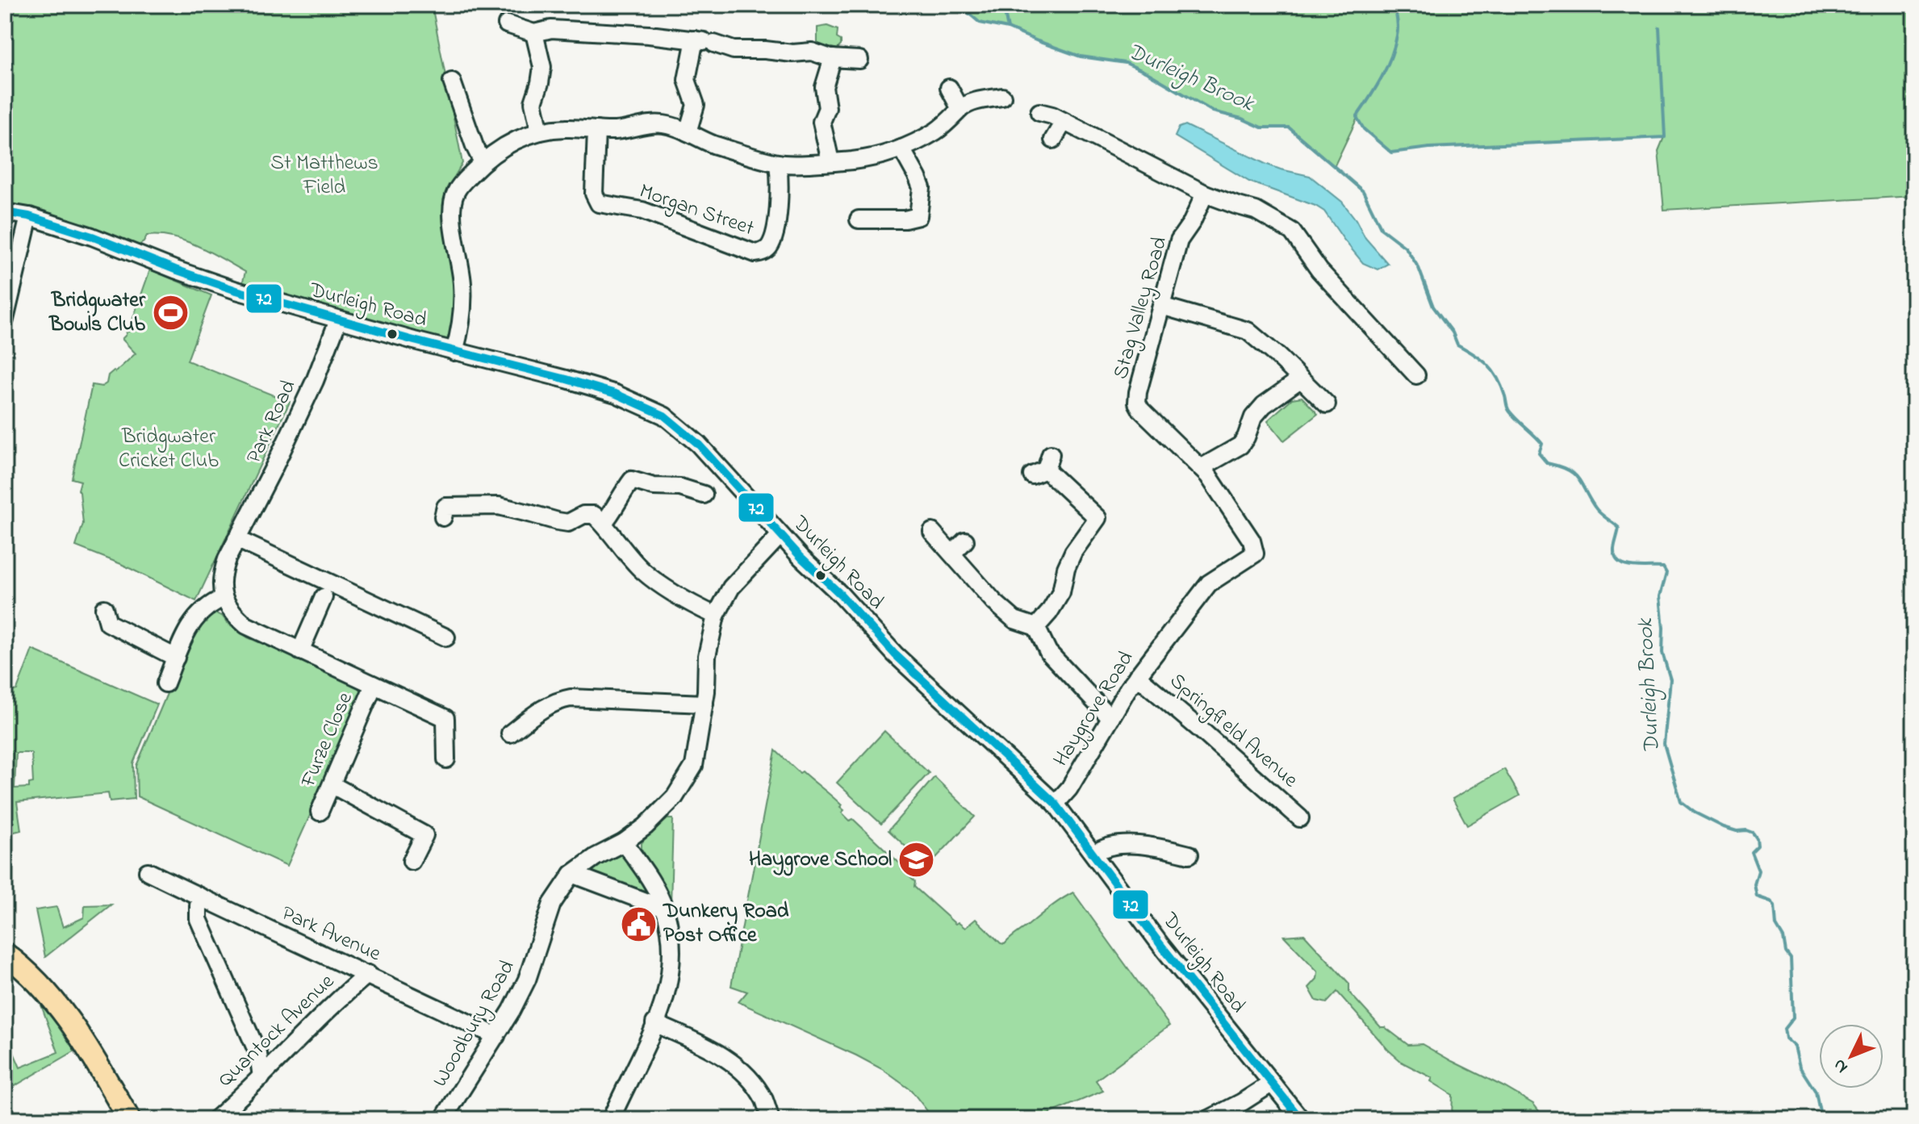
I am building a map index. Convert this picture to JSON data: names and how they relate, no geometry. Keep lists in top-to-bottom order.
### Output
{
  "streets": {
    "street": [
      "Morgan Street",
      "Durleigh Road",
      "Stag Valley Road",
      "Park Road",
      "Haygrove Road",
      "Springfield Avenue",
      "Furze Close",
      "Park Avenue",
      "Woodbury Road",
      "Quantock Avenue"
    ]
  },
  "crossings": [
    ["Durleigh Road", "Park Road"],
    ["Durleigh Road", "Haygrove Road"],
    ["Durleigh Road", "Woodbury Road"],
    ["Stag Valley Road", "Haygrove Road"],
    ["Park Road", "Furze Close"],
    ["Haygrove Road", "Springfield Avenue"],
    ["Park Avenue", "Woodbury Road"],
    ["Park Avenue", "Quantock Avenue"]
  ],
  "water": ["Durleigh Brook"],
  "parks": ["St Matthews Field", "Bridgwater Cricket Club"],
  "places": {
    "sports": ["Bridgwater Bowls Club"],
    "school or university": ["Haygrove School"],
    "public building": ["Dunkery Road Post Office"]
  },
  "lines": ["transit line 72"],
  "north": "bottom left"
}
